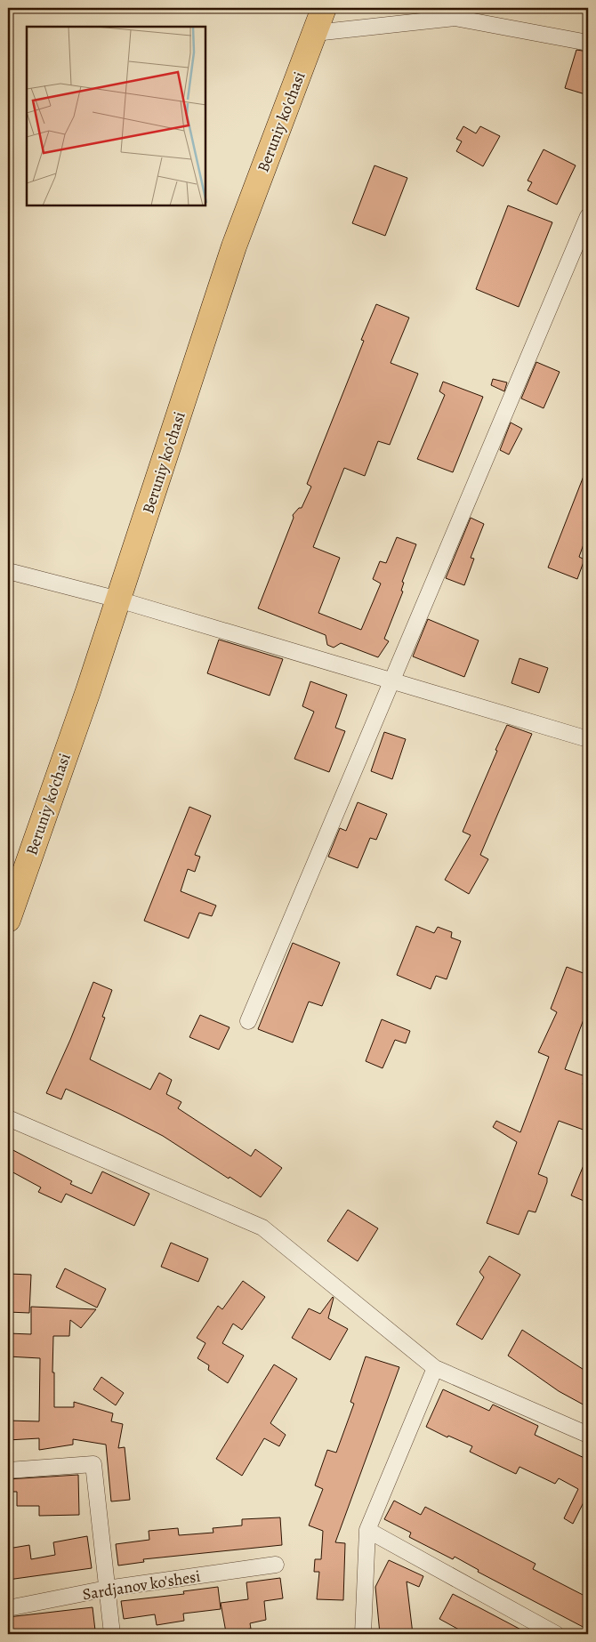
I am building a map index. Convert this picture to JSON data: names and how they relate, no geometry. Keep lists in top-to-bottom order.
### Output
{
  "streets": {
    "main road": ["Beruniy ko'chasi"],
    "street": ["Sardjanov ko'shesi"]
  }
}
